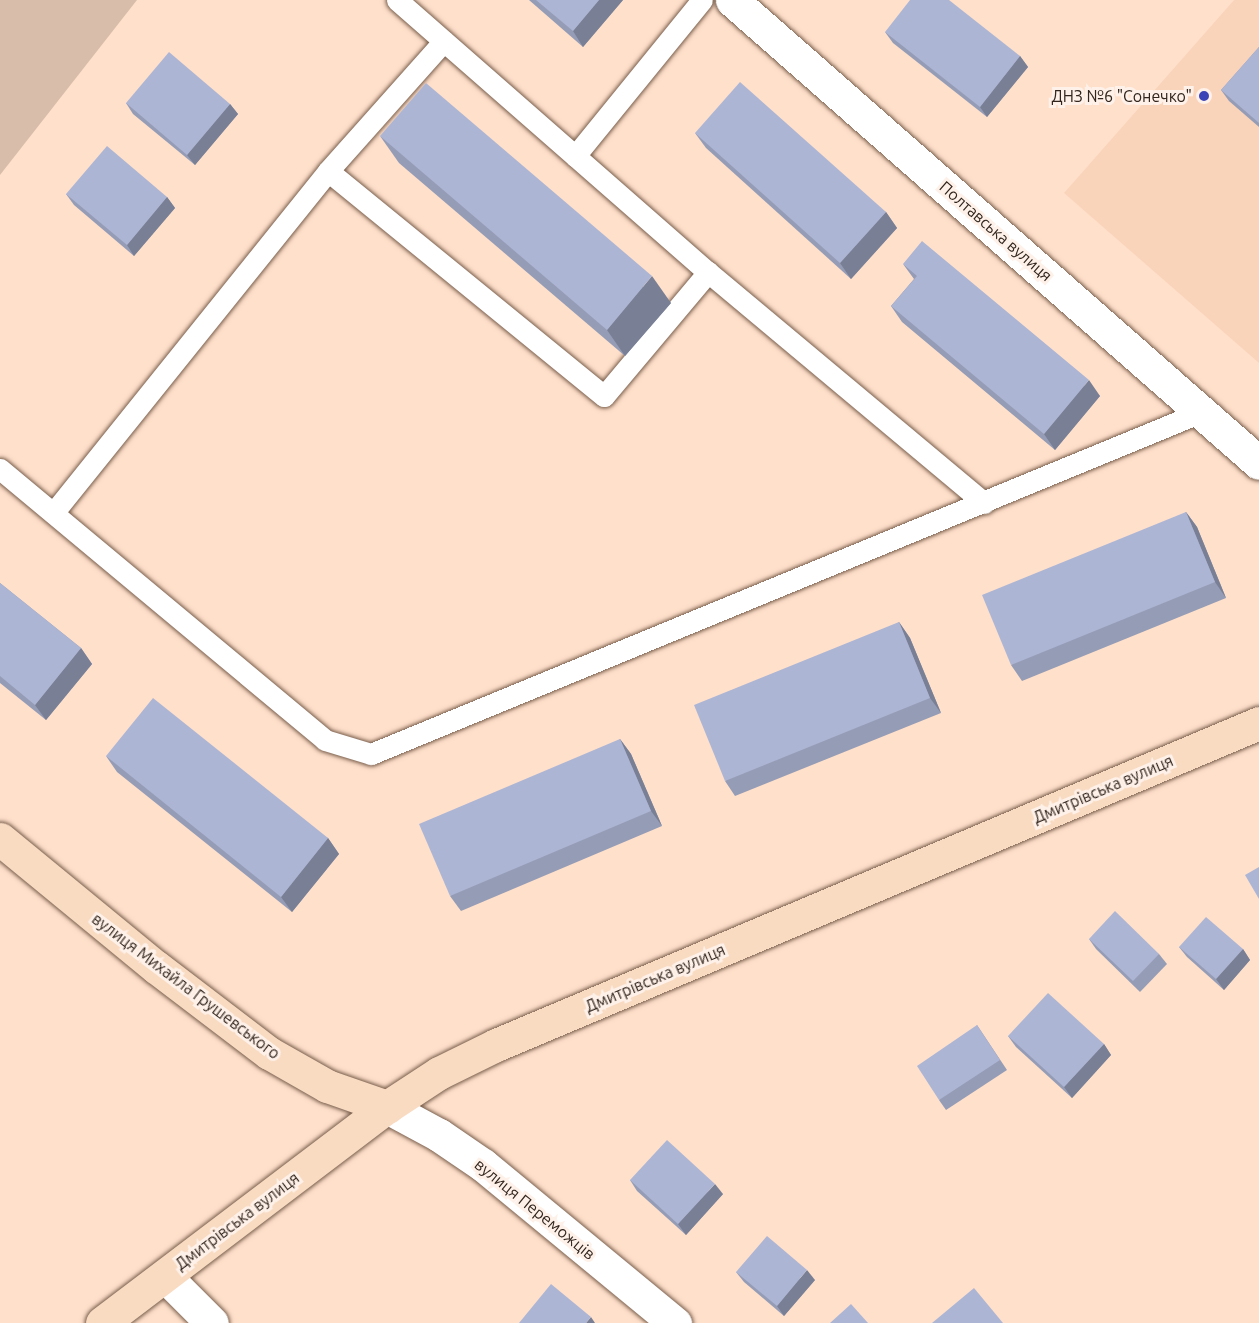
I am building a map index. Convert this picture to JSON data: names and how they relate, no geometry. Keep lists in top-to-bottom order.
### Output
{
  "streets": {
    "main road": ["Дмитрівська вулиця", "вулиця Михайла Грушевського"],
    "street": ["Полтавська вулиця", "вулиця Переможців"]
  },
  "crossings": [
    ["Дмитрівська вулиця", "вулиця Михайла Грушевського"],
    ["Дмитрівська вулиця", "вулиця Переможців"],
    ["вулиця Михайла Грушевського", "вулиця Переможців"]
  ],
  "places": ["ДНЗ №6 \"Сонечко\""]
}
